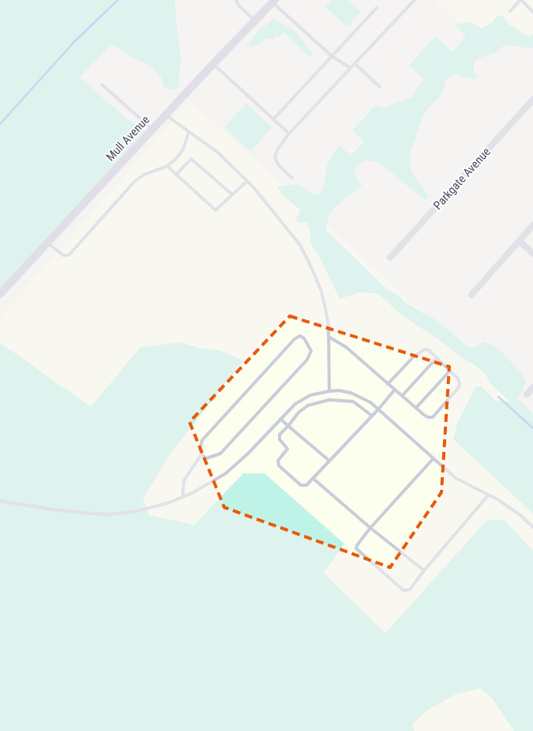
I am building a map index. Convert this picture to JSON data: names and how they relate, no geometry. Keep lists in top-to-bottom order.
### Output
{
  "streets": {
    "street": ["Mull Avenue", "Parkgate Avenue"]
  }
}
